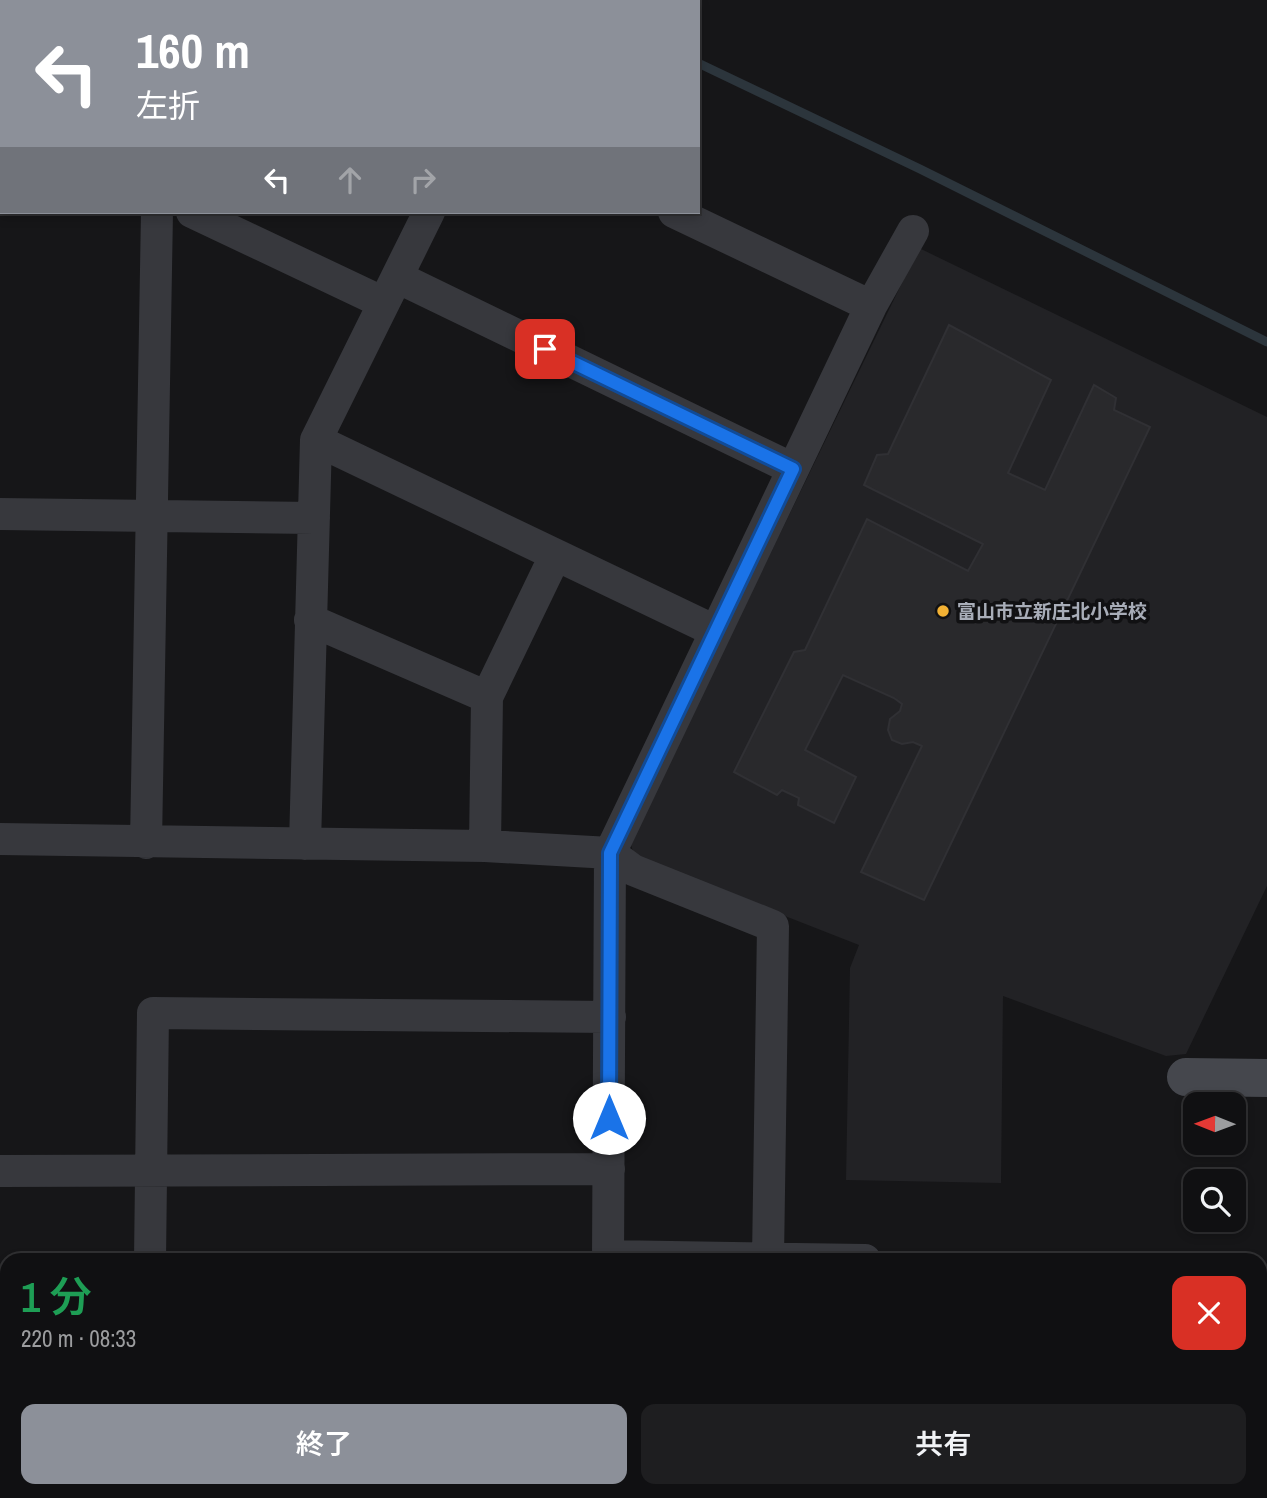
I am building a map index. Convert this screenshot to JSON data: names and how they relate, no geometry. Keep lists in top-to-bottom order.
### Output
{
  "places": ["富山市立新庄北小学校"],
  "north": "left",
  "page": {
    "turn": ["160 m", "左折"],
    "heading": ["1 分", "220 m · 08:33"],
    "buttons": ["終了", "共有"]
  }
}
